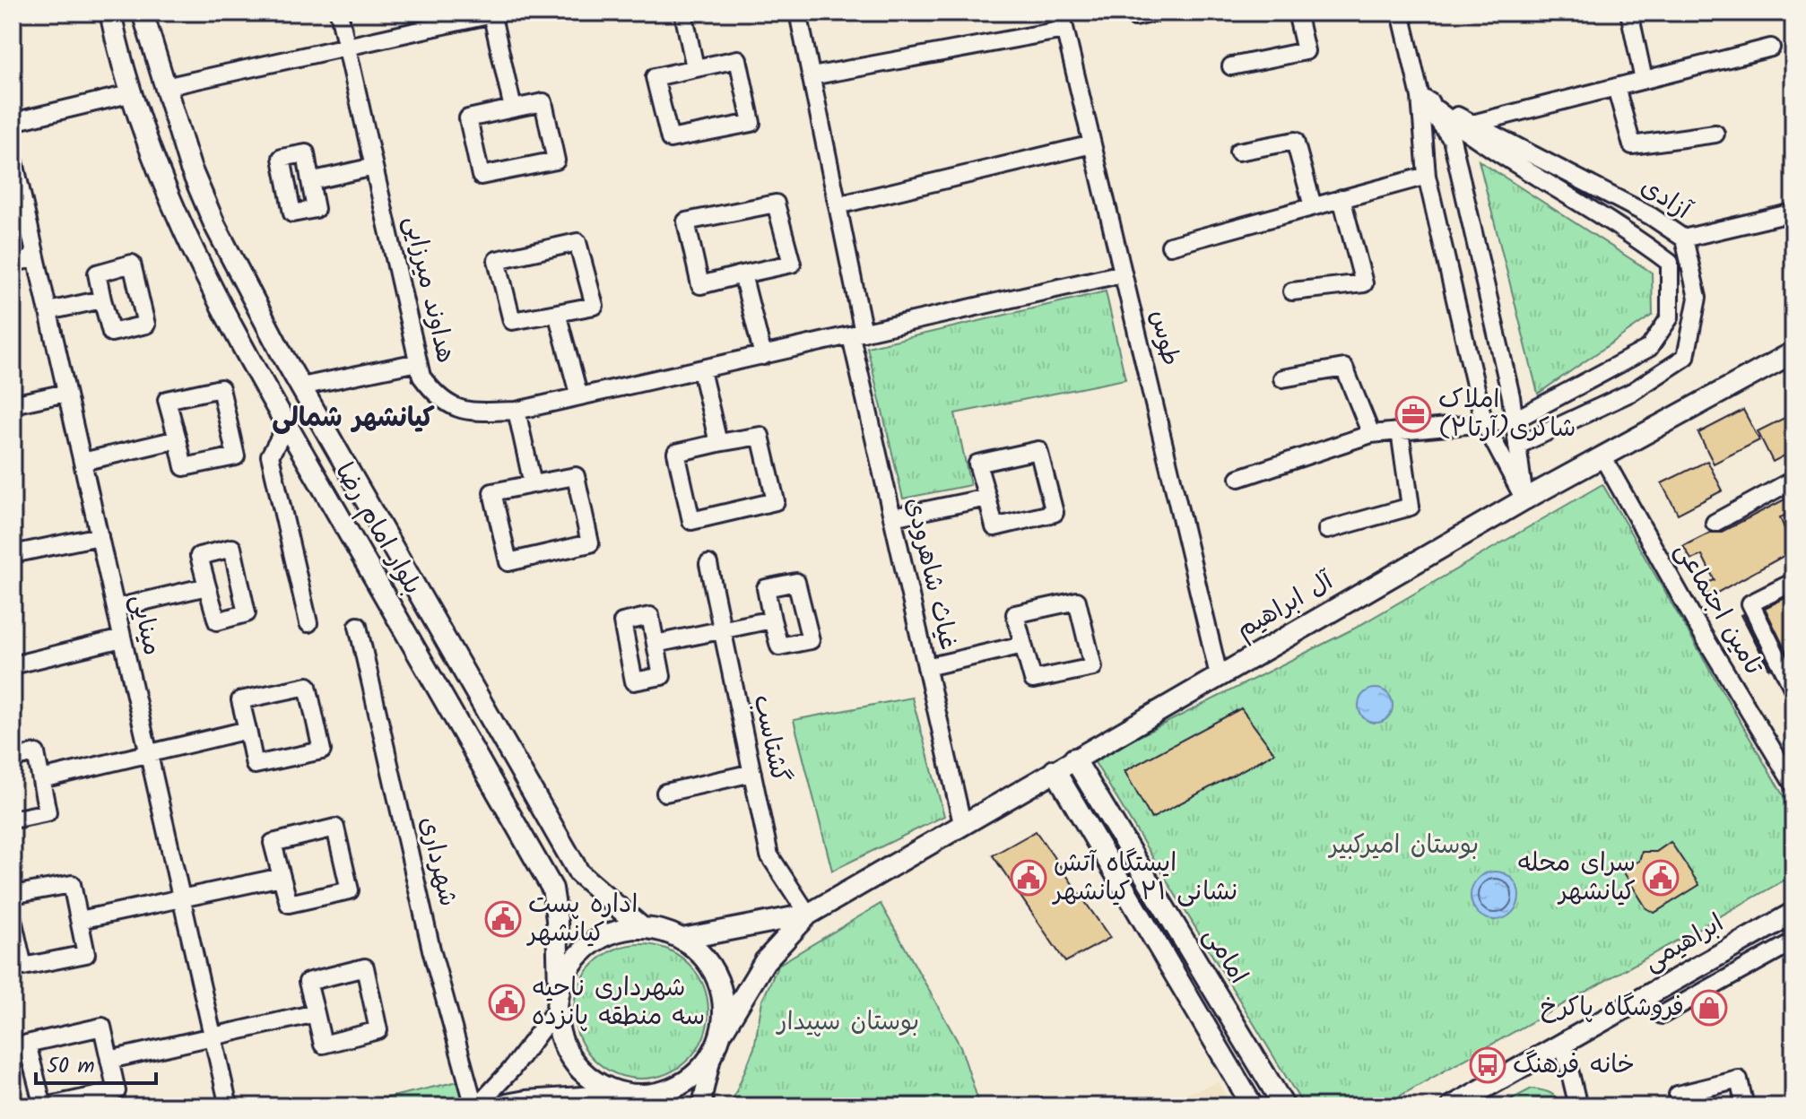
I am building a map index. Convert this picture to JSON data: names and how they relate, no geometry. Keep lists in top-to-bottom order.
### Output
{
  "streets": {
    "main road": [
      "بلوار امام رضا",
      "آل ابراهیم",
      "ابراهیمی",
      "امامی"
    ],
    "street": [
      "آزادی",
      "هداوند میرزایی",
      "طوس",
      "غیاث شاهرودی",
      "تامین اجتماعی",
      "مینایی",
      "گشتاسب",
      "شهرداری"
    ]
  },
  "crossings": [
    ["هداوند میرزایی", "طوس"],
    ["هداوند میرزایی", "غیاث شاهرودی"],
    ["طوس", "آل ابراهیم"],
    ["غیاث شاهرودی", "آل ابراهیم"],
    ["آل ابراهیم", "تامین اجتماعی"],
    ["آل ابراهیم", "گشتاسب"],
    ["آل ابراهیم", "امامی"]
  ],
  "districts": ["کیانشهر شمالی"],
  "parks": ["بوستان امیرکبیر", "بوستان سپیدار"],
  "places": {
    "office": ["املاک شاکری(آرتا۲)"],
    "public building": [
      "ایستگاه آتش نشانی ۲۱ کیانشهر",
      "سرای محله کیانشهر",
      "اداره پست کیانشهر",
      "شهرداری ناحیه سه منطقه پانزده"
    ],
    "shop": ["فروشگاه پاکرخ"],
    "bus stop": ["خانه فرهنگ"]
  },
  "scale_bar": "50 m"
}
